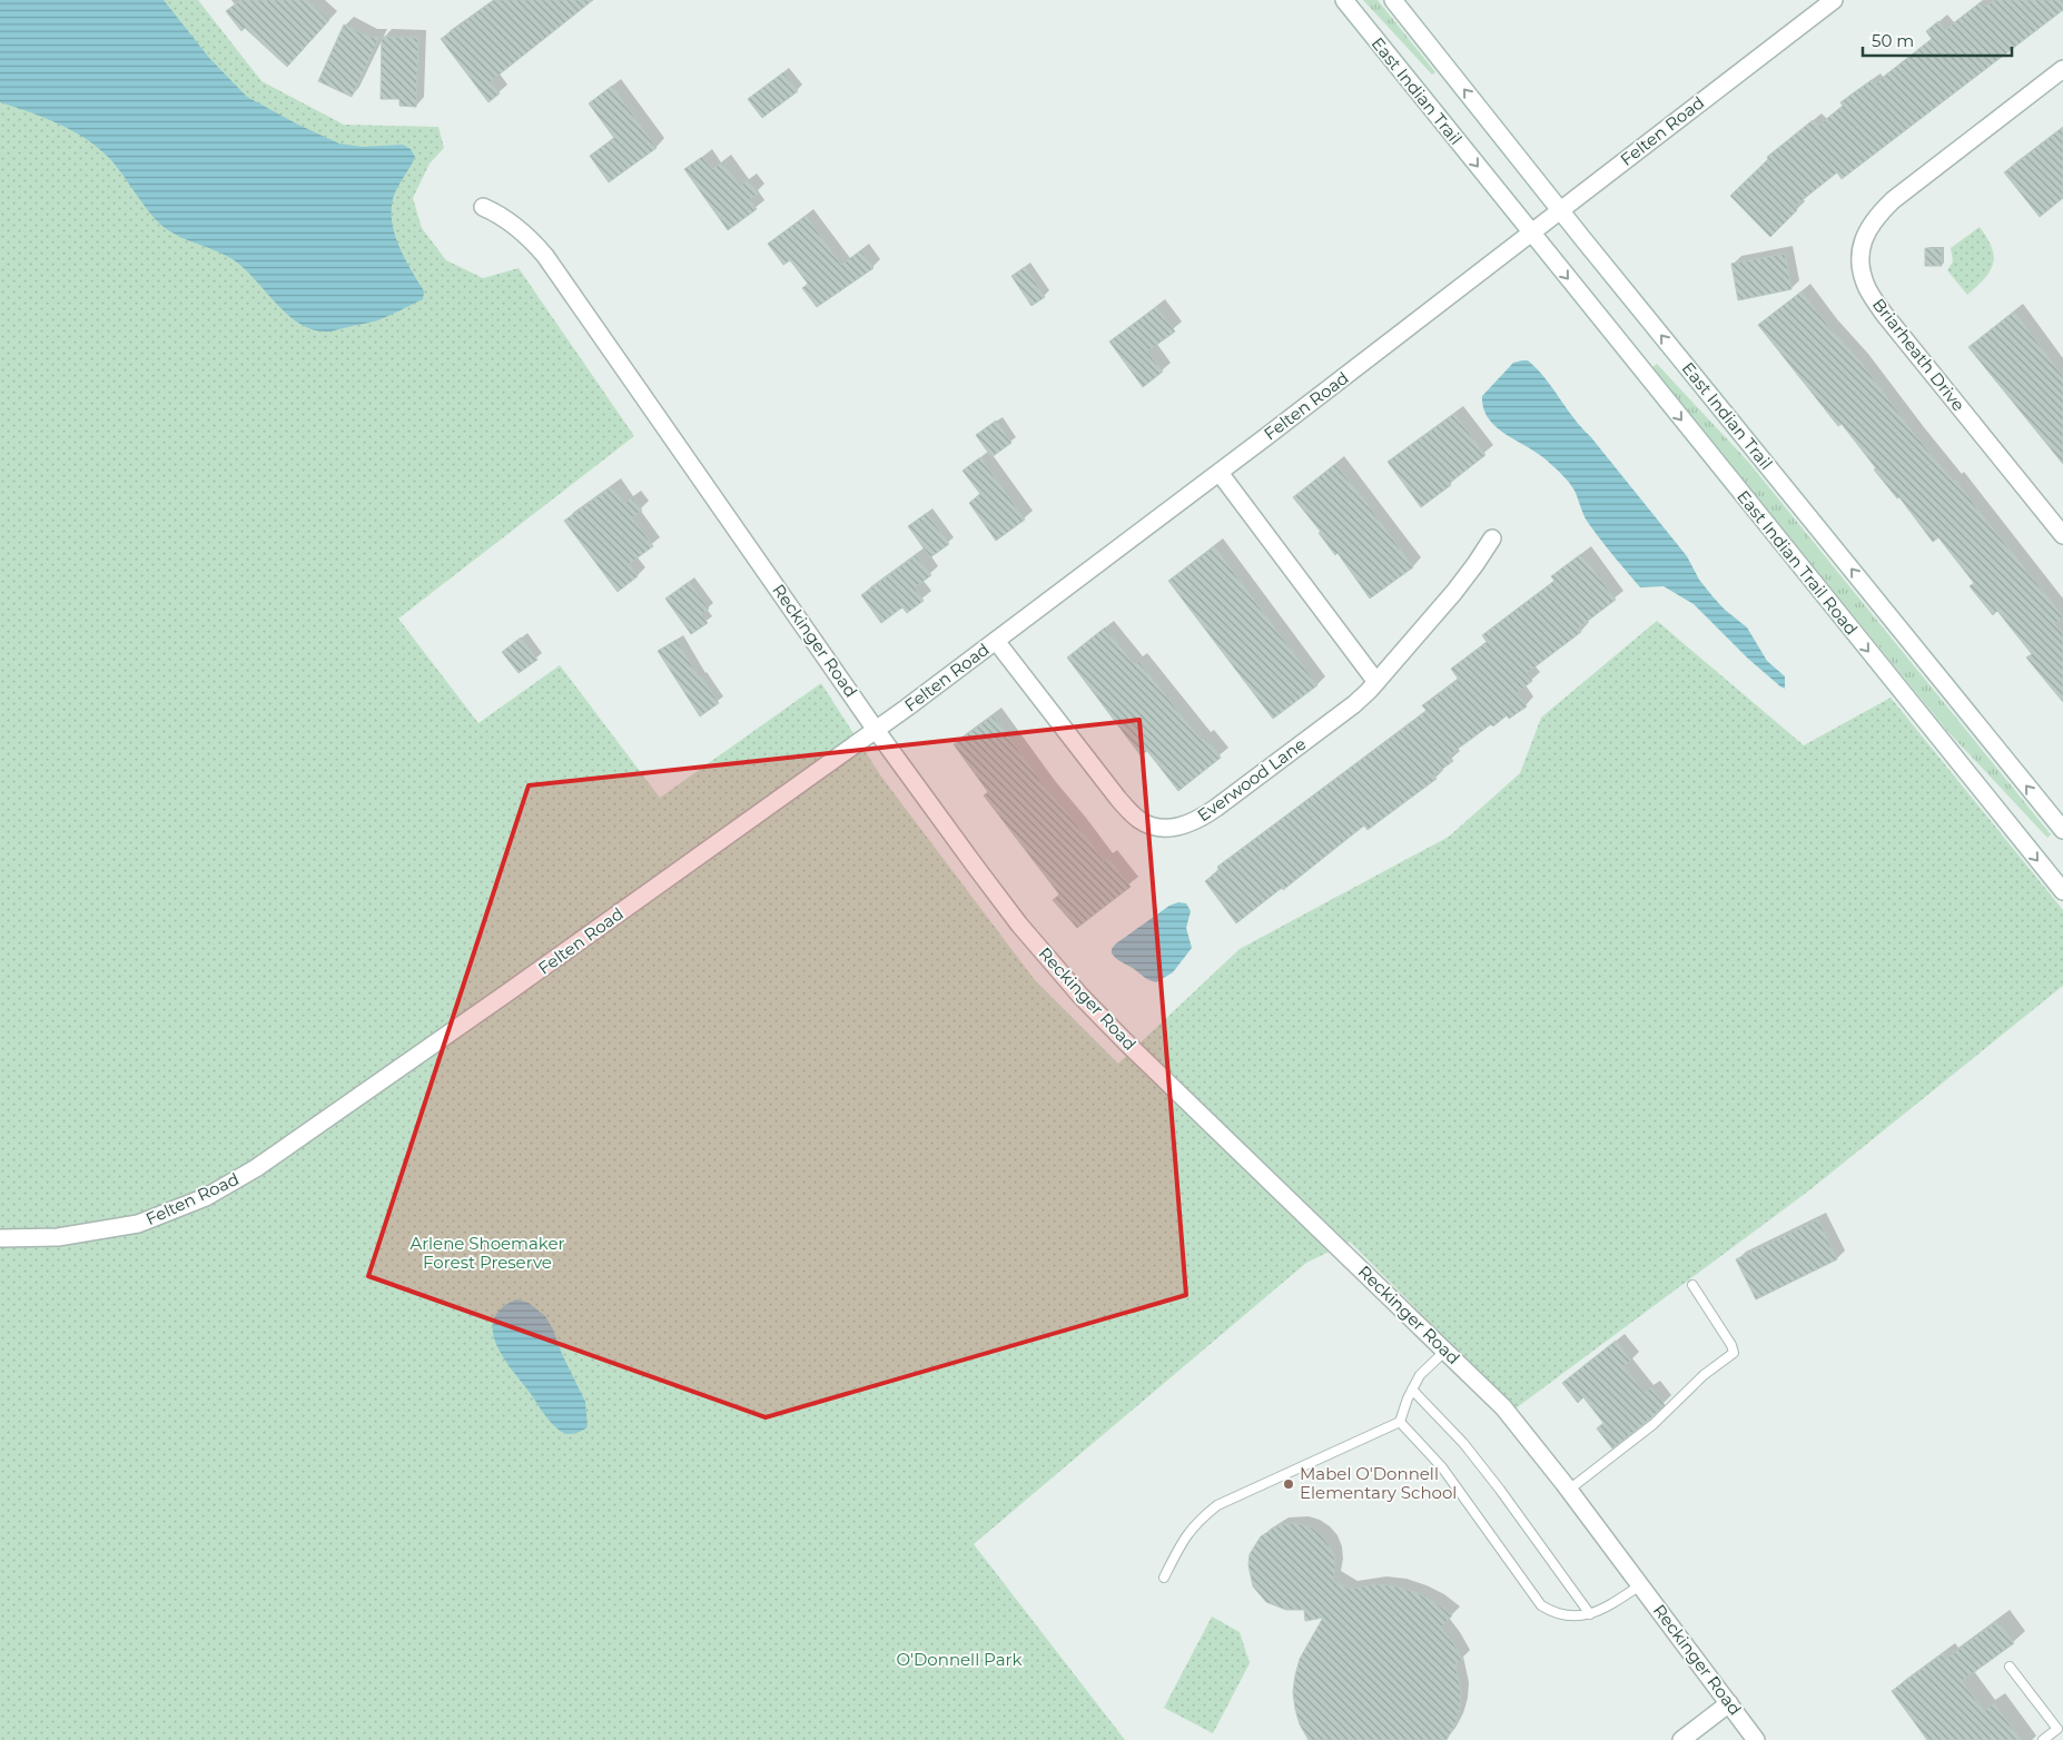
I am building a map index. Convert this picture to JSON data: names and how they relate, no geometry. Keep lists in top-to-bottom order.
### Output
{
  "streets": {
    "street": [
      "East Indian Trail",
      "Felten Road",
      "Briarheath Drive",
      "East Indian Trail Road",
      "Reckinger Road",
      "Everwood Lane"
    ]
  },
  "crossings": [
    ["East Indian Trail", "Felten Road"],
    ["East Indian Trail", "East Indian Trail Road"],
    ["Felten Road", "East Indian Trail Road"],
    ["Felten Road", "Reckinger Road"],
    ["Felten Road", "Everwood Lane"]
  ],
  "one_way": ["East Indian Trail Road"],
  "parks": ["Arlene Shoemaker Forest Preserve", "O'Donnell Park"],
  "places": ["Mabel O'Donnell Elementary School"],
  "scale_bar": "50 m"
}
